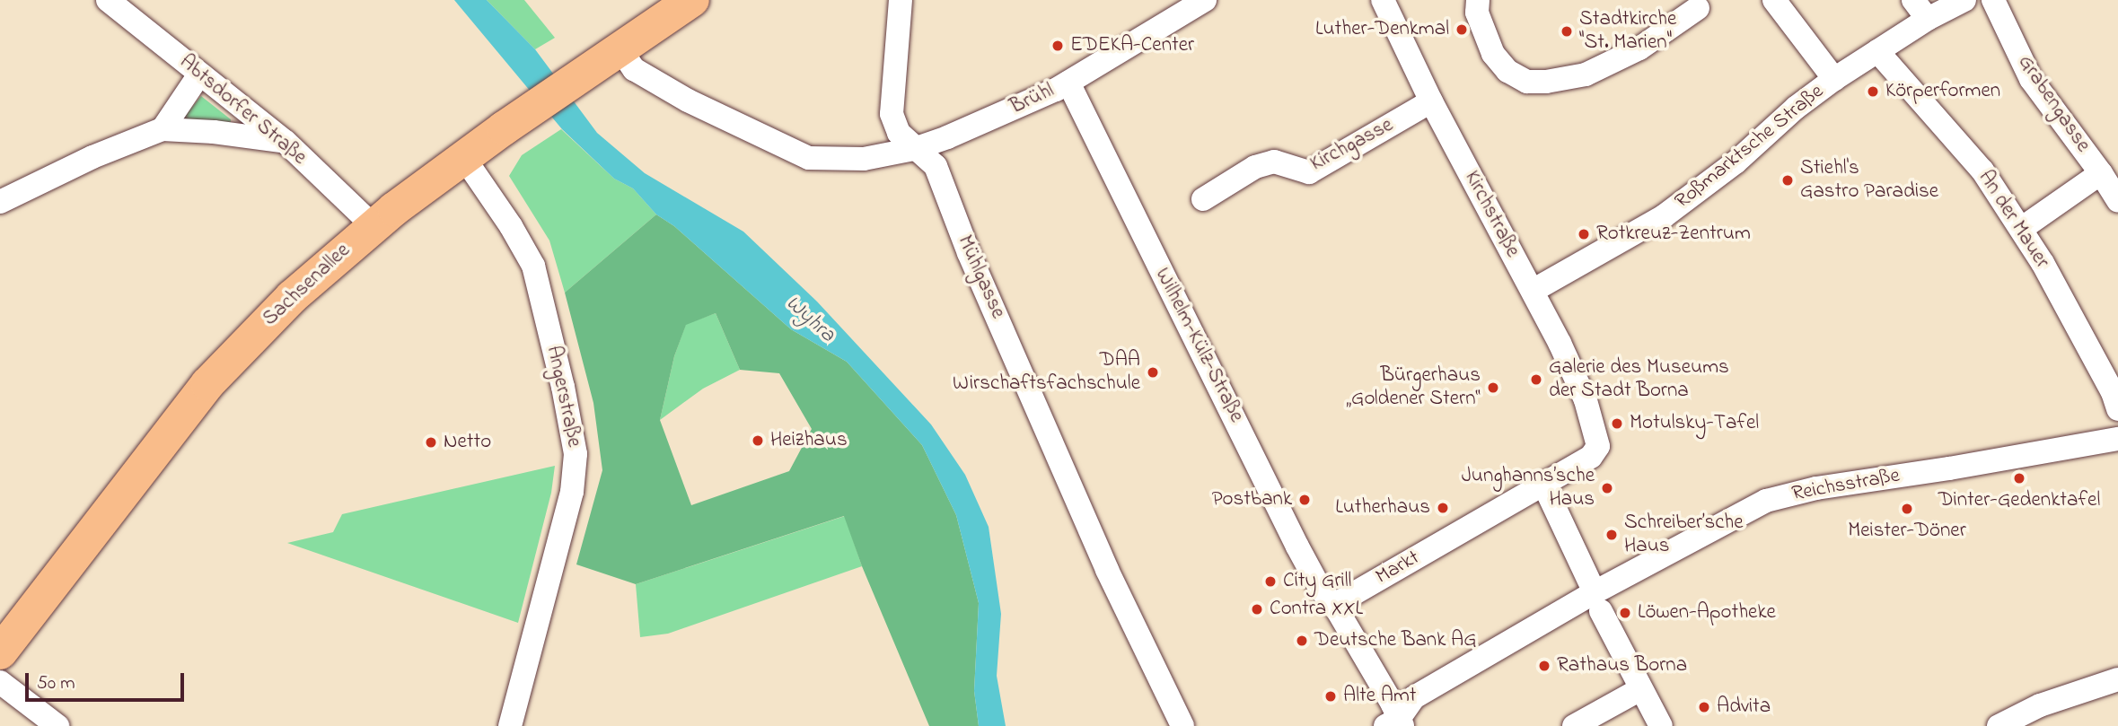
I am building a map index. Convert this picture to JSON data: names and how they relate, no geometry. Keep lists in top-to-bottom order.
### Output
{
  "streets": {
    "main road": ["Sachsenallee"],
    "street": [
      "Brühl",
      "Grabengasse",
      "Abtsdorfer Straße",
      "Kirchgasse",
      "Roßmarktsche Straße",
      "Kirchstraße",
      "An der Mauer",
      "Mühlgasse",
      "Wilhelm-Külz-Straße",
      "Angerstraße",
      "Reichsstraße",
      "Markt"
    ]
  },
  "crossings": [
    ["Brühl", "Mühlgasse"],
    ["Brühl", "Sachsenallee"],
    ["Brühl", "Wilhelm-Külz-Straße"],
    ["Grabengasse", "An der Mauer"],
    ["Abtsdorfer Straße", "Sachsenallee"],
    ["Kirchgasse", "Kirchstraße"],
    ["Roßmarktsche Straße", "Kirchstraße"],
    ["Roßmarktsche Straße", "An der Mauer"],
    ["Kirchstraße", "Markt"],
    ["Sachsenallee", "Angerstraße"],
    ["Wilhelm-Külz-Straße", "Markt"]
  ],
  "water": ["Wyhra"],
  "places": [
    "Luther-Denkmal",
    "Stadtkirche \"St. Marien\"",
    "EDEKA-Center",
    "Körperformen",
    "Stiehl's Gastro Paradise",
    "Rotkreuz-Zentrum",
    "DAA Wirschaftsfachschule",
    "Galerie des Museums der Stadt Borna",
    "Bürgerhaus „Goldener Stern“",
    "Motulsky-Tafel",
    "Heizhaus",
    "Netto",
    "Dinter-Gedenktafel",
    "Junghanns’sche Haus",
    "Postbank",
    "Lutherhaus",
    "Meister-Döner",
    "Schreiber’sche Haus",
    "City Grill",
    "Contra XXL",
    "Löwen-Apotheke",
    "Deutsche Bank AG",
    "Rathaus Borna",
    "Alte Amt",
    "Advita"
  ],
  "scale_bar": "50 m"
}
